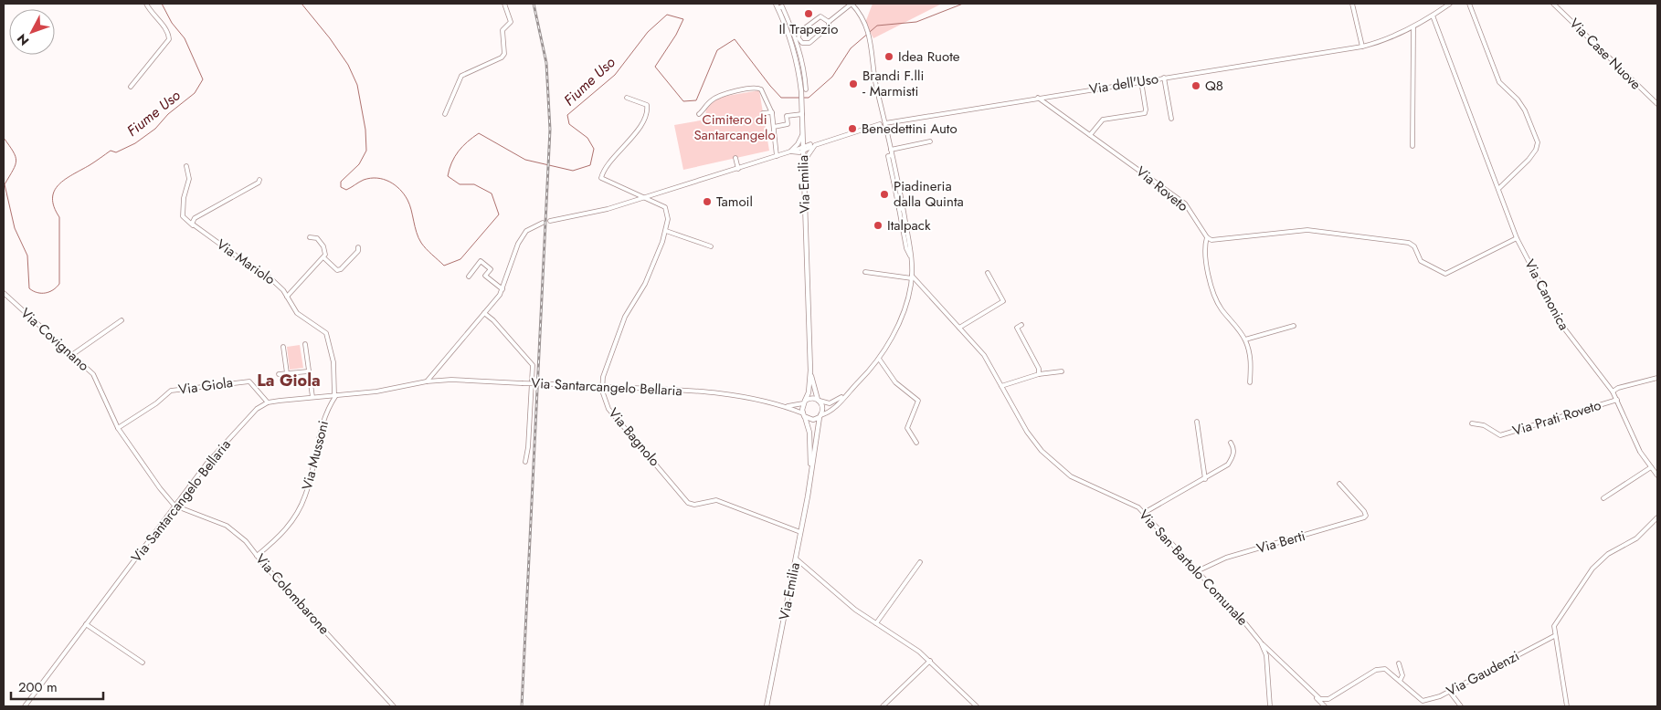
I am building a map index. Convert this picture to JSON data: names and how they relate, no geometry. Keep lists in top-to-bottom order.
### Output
{
  "streets": {
    "main road": ["Via Emilia"],
    "street": [
      "Via Case Nuove",
      "Via dell'Uso",
      "Via Roveto",
      "Via Mariolo",
      "Via Canonica",
      "Via Covignano",
      "Via Giola",
      "Via Santarcangelo Bellaria",
      "Via Prati Roveto",
      "Via Bagnolo",
      "Via Mussoni",
      "Via Berti",
      "Via San Bartolo Comunale",
      "Via Colombarone",
      "Via Gaudenzi"
    ]
  },
  "crossings": [
    ["Via dell'Uso", "Via Roveto"],
    ["Via dell'Uso", "Via Canonica"],
    ["Via Emilia", "Via Santarcangelo Bellaria"],
    ["Via Emilia", "Via Bagnolo"],
    ["Via Mariolo", "Via Santarcangelo Bellaria"],
    ["Via Mariolo", "Via Mussoni"],
    ["Via Canonica", "Via Prati Roveto"],
    ["Via Covignano", "Via Giola"],
    ["Via Covignano", "Via Santarcangelo Bellaria"],
    ["Via Covignano", "Via Colombarone"],
    ["Via Giola", "Via Santarcangelo Bellaria"],
    ["Via Santarcangelo Bellaria", "Via Mussoni"],
    ["Via Santarcangelo Bellaria", "Via Colombarone"],
    ["Via Mussoni", "Via Colombarone"],
    ["Via Berti", "Via San Bartolo Comunale"]
  ],
  "districts": ["La Giola"],
  "water": ["Fiume Uso"],
  "parks": ["Cimitero di Santarcangelo"],
  "places": [
    "Il Trapezio",
    "Idea Ruote",
    "Brandi F.lli - Marmisti",
    "Q8",
    "Benedettini Auto",
    "Piadineria dalla Quinta",
    "Tamoil",
    "Italpack"
  ],
  "scale_bar": "200 m",
  "north": "bottom left"
}
